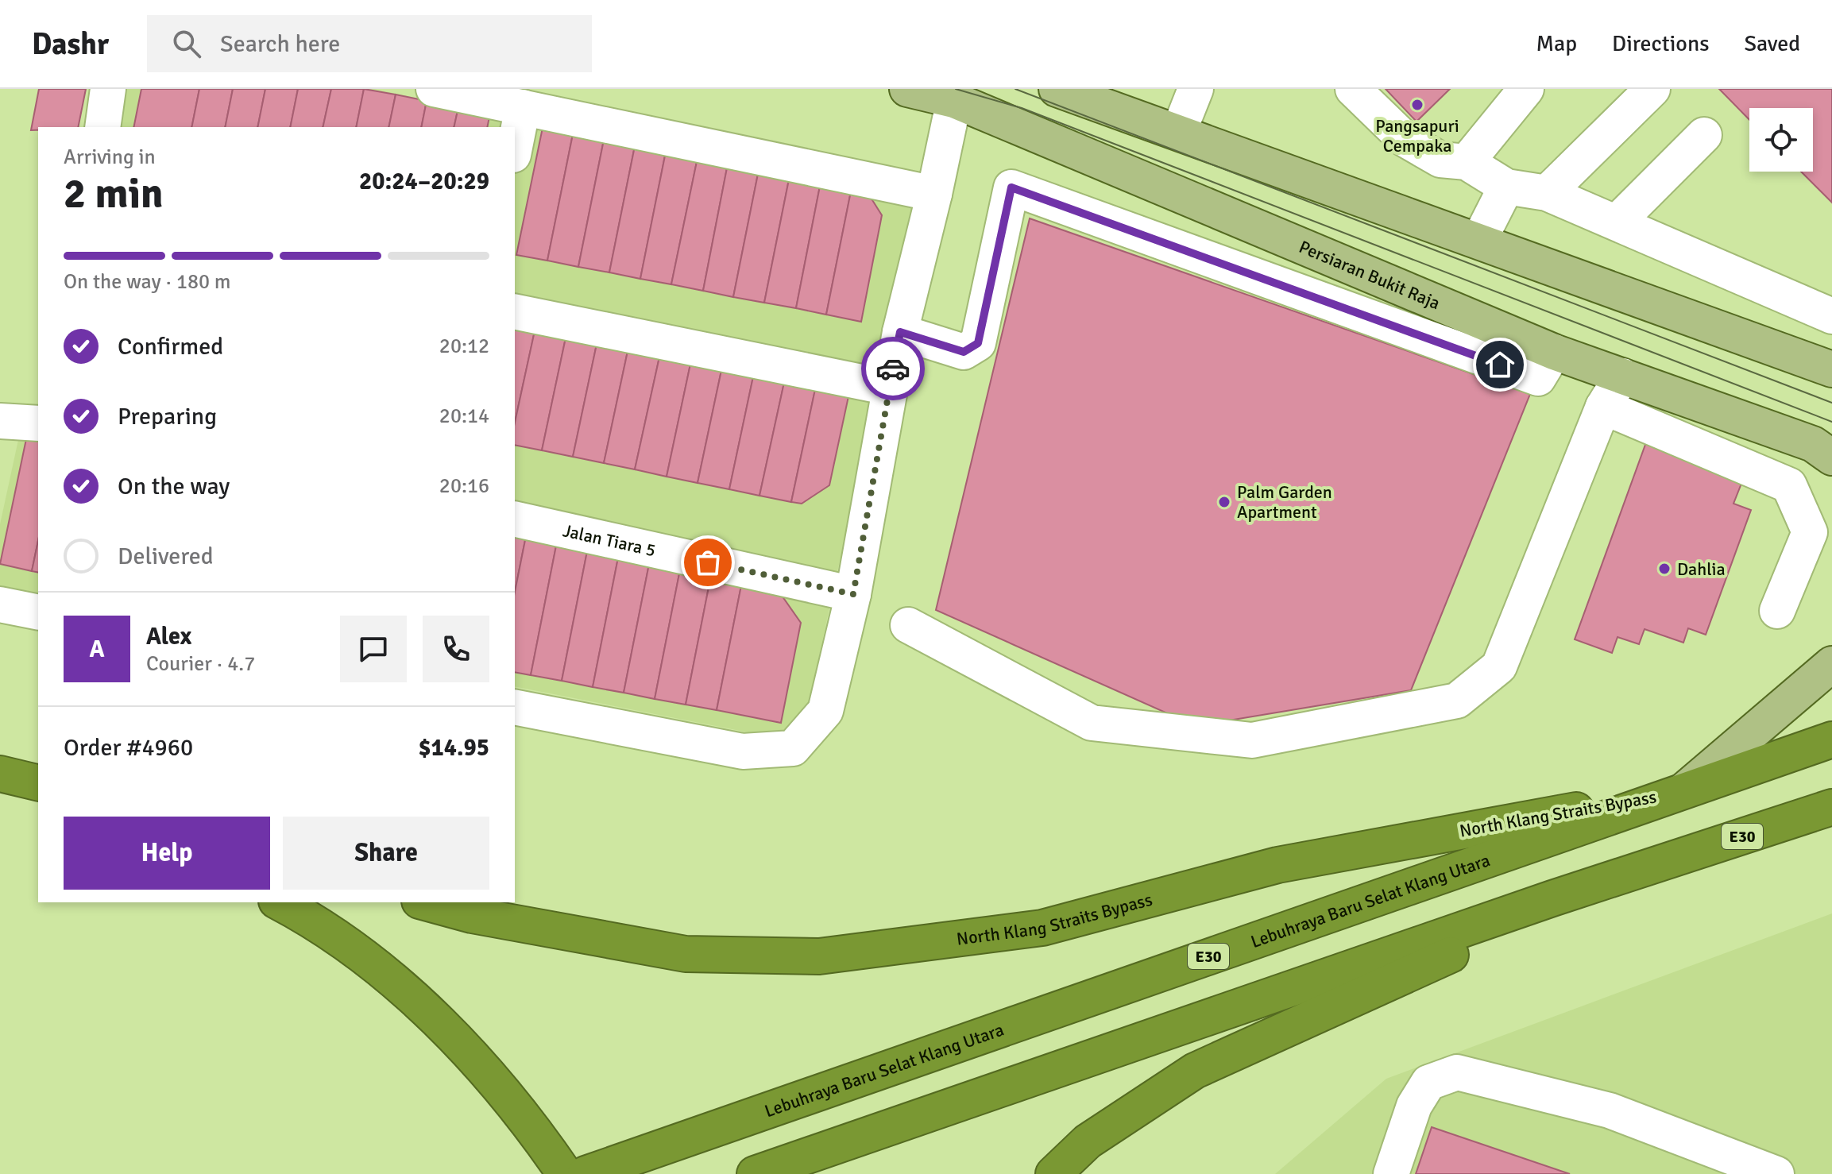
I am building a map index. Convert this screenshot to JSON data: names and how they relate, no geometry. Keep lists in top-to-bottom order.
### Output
{
  "streets": {
    "highway": ["North Klang Straits Bypass", "E30", "Lebuhraya Baru Selat Klang Utara"],
    "main road": ["Persiaran Bukit Raja"],
    "street": ["Jalan Tiara 5"]
  },
  "crossings": [
    ["North Klang Straits Bypass", "Lebuhraya Baru Selat Klang Utara"]
  ],
  "places": ["Pangsapuri Cempaka", "Palm Garden Apartment", "Dahlia"],
  "page": {
    "header": "Dashr",
    "search": "Search here",
    "nav": ["Map", "Directions", "Saved"],
    "heading": ["2 min", "Arriving in", "20:24–20:29"],
    "panel": [
      "Alex",
      "Courier · 4.7",
      "Order #4960",
      "$14.95"
    ],
    "bar": "On the way · 180 m",
    "list": [
      ["Confirmed", "20:12"],
      ["Preparing", "20:14"],
      ["On the way", "20:16"],
      "Delivered"
    ],
    "round": "A",
    "buttons": ["Help", "Share"]
  }
}
